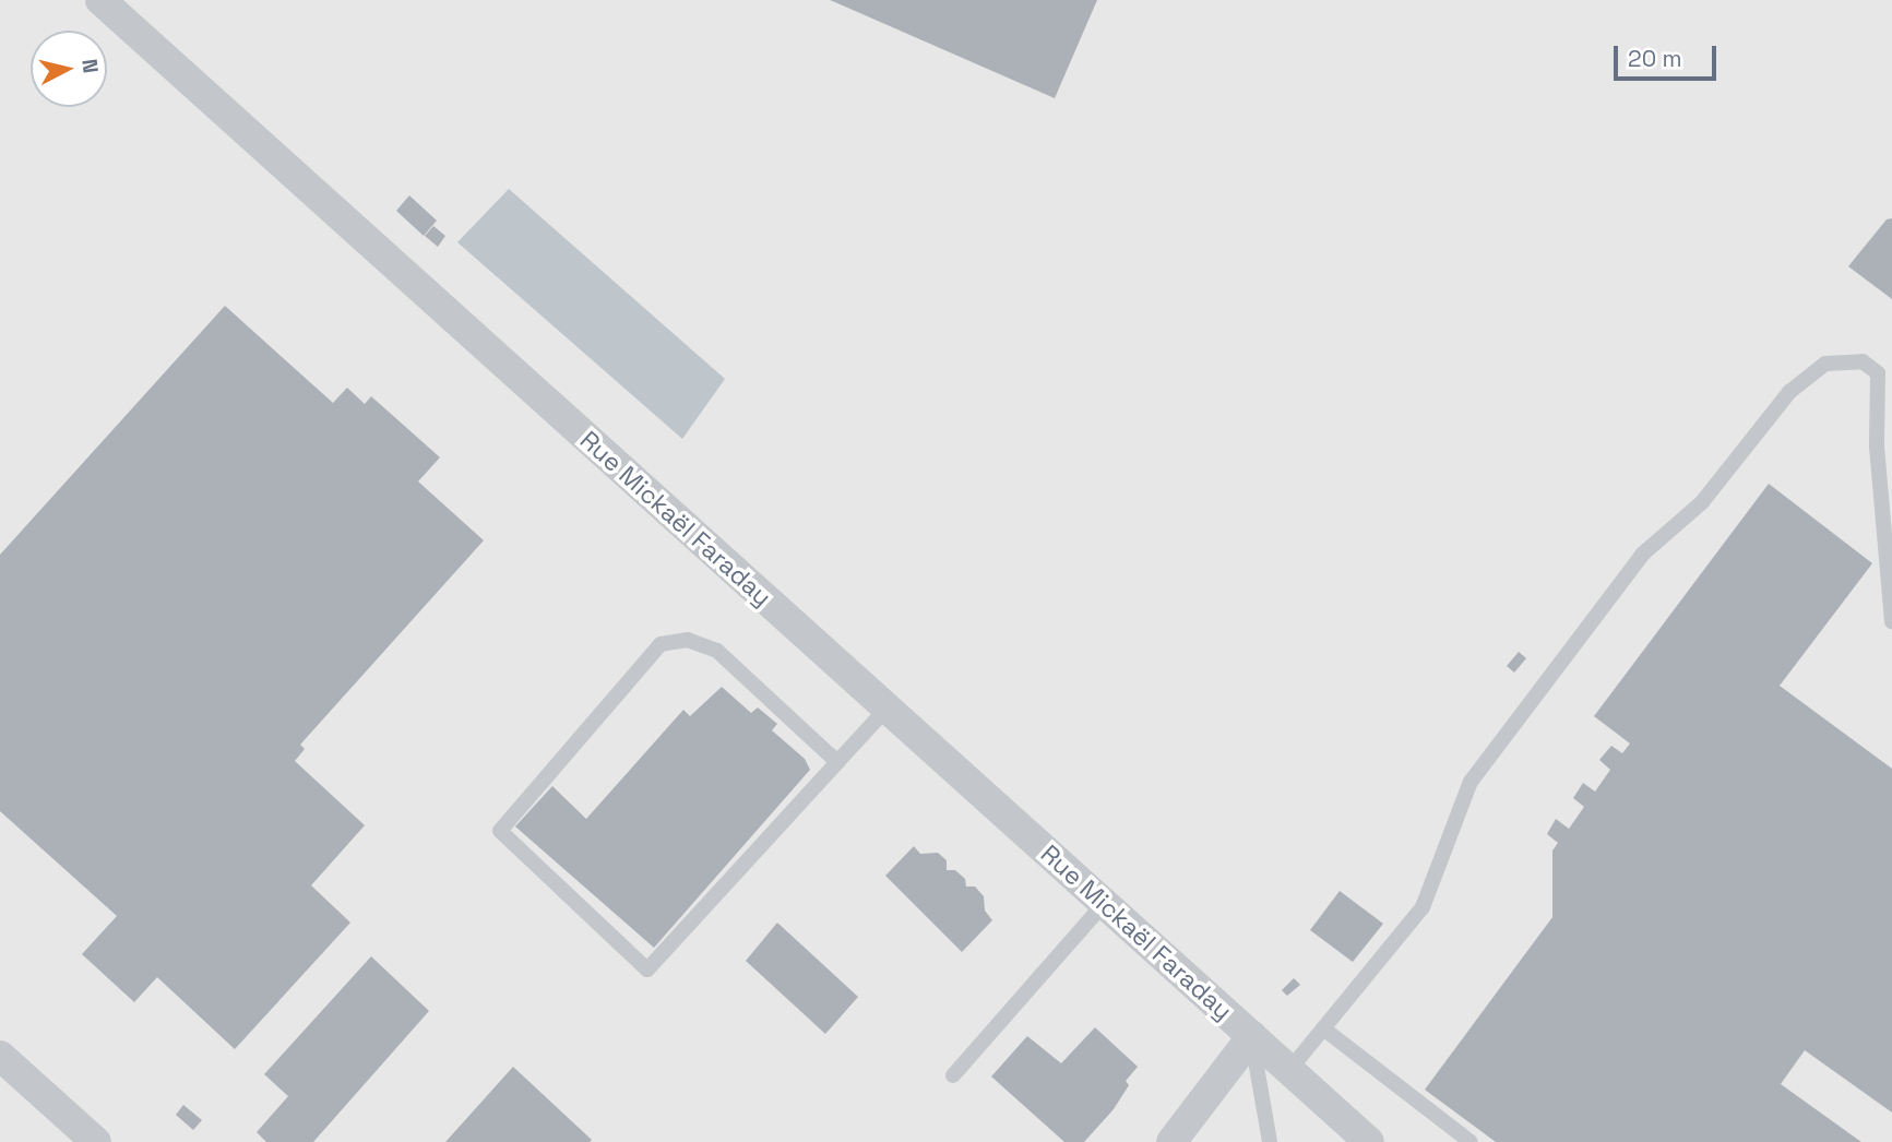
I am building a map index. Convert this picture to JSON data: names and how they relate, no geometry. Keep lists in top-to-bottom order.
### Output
{
  "streets": {
    "street": ["Rue Mickaël Faraday"]
  },
  "scale_bar": "20 m",
  "north": "right"
}
